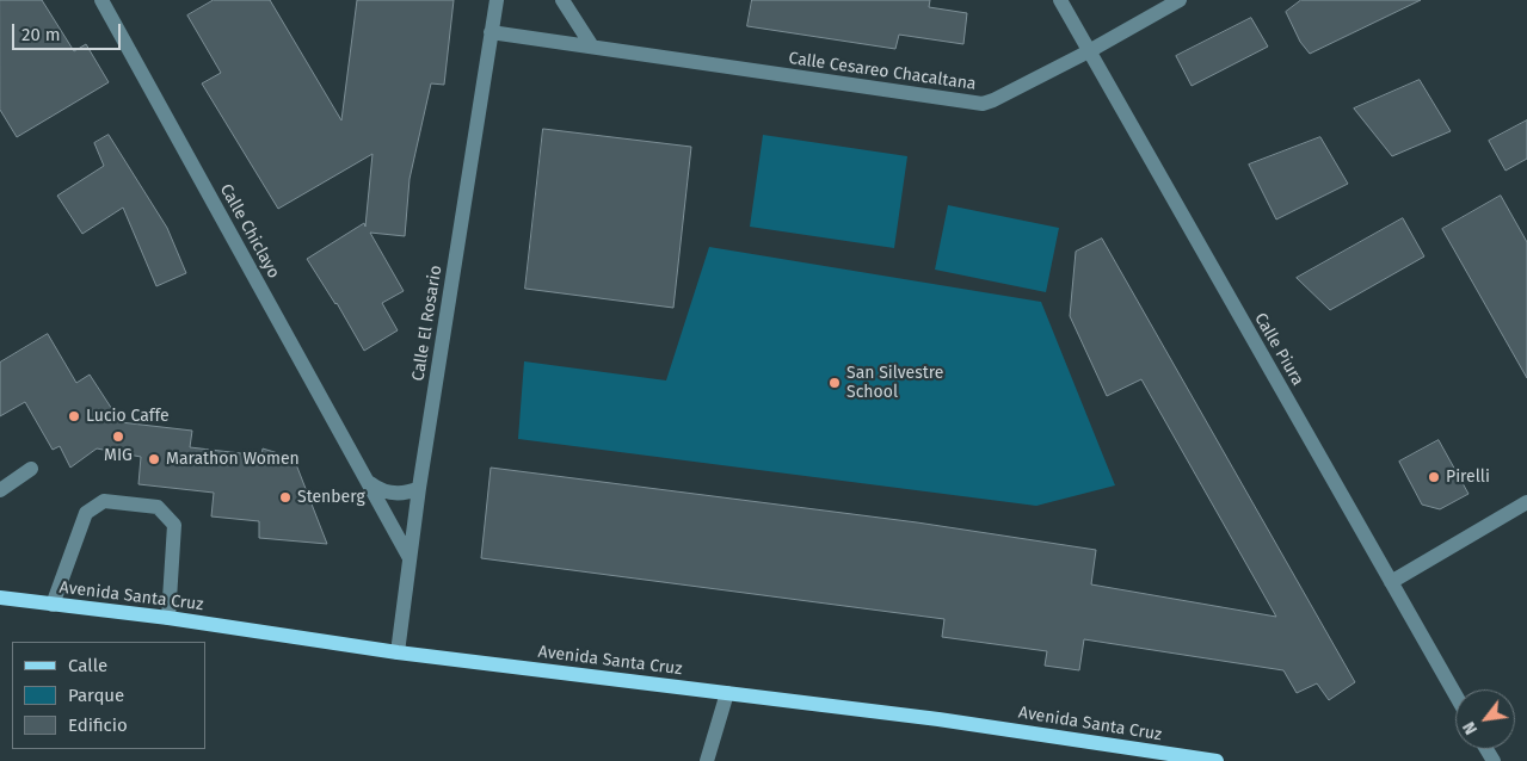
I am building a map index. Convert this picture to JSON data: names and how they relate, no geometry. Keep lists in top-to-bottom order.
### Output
{
  "streets": {
    "main road": ["Avenida Santa Cruz"],
    "street": [
      "Calle Cesareo Chacaltana",
      "Calle Chiclayo",
      "Calle El Rosario",
      "Calle Piura"
    ]
  },
  "crossings": [
    ["Calle Cesareo Chacaltana", "Calle El Rosario"],
    ["Calle Cesareo Chacaltana", "Calle Piura"],
    ["Calle Chiclayo", "Calle El Rosario"],
    ["Calle El Rosario", "Avenida Santa Cruz"]
  ],
  "places": [
    "San Silvestre School",
    "Lucio Caffe",
    "MIG",
    "Marathon Women",
    "Pirelli",
    "Stenberg"
  ],
  "legend": ["Calle", "Parque", "Edificio"],
  "scale_bar": "20 m",
  "north": "bottom left"
}
